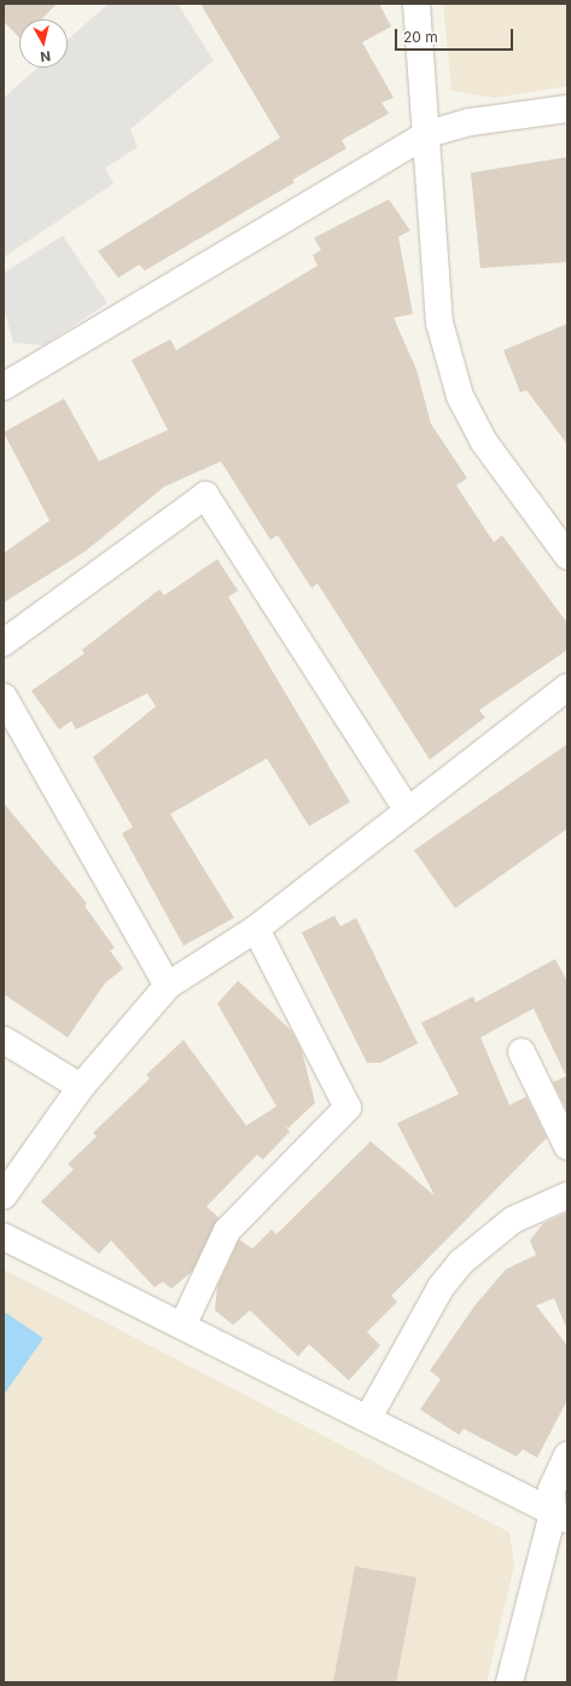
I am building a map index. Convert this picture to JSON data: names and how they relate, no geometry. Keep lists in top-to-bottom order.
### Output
{
  "scale_bar": "20 m",
  "north": "bottom"
}
